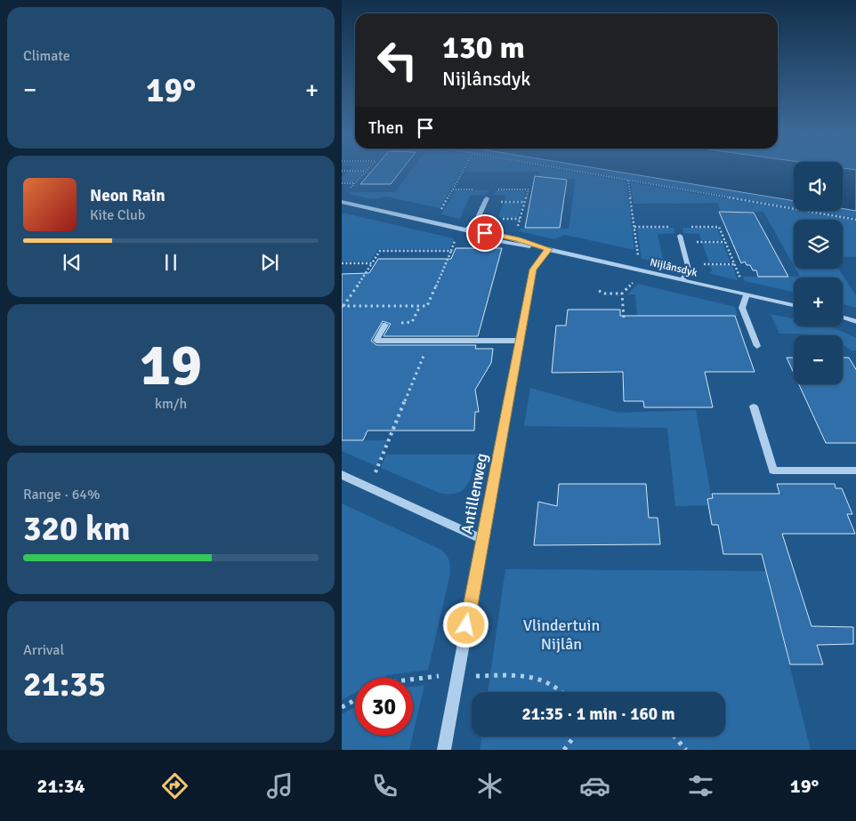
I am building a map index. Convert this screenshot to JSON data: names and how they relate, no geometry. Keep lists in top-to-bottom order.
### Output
{
  "streets": {
    "street": ["Nijlânsdyk", "Antillenweg"]
  },
  "crossings": [
    ["Nijlânsdyk", "Antillenweg"]
  ],
  "parks": ["Vlindertuin Nijlân"],
  "page": {
    "tile": [
      "Climate",
      ["19", "km/h"],
      ["Range · 64%", "320 km"],
      ["Arrival", "21:35"]
    ],
    "turn": ["130 m", "Nijlânsdyk"],
    "heat": ["−", "19°", "+"],
    "then": "Then",
    "map_buttons": ["+", "−"],
    "song": ["Neon Rain", "Kite Club"],
    "limit": "30",
    "trip": "21:35 · 1 min · 160 m",
    "tabs": ["21:34", "19°"]
  }
}
